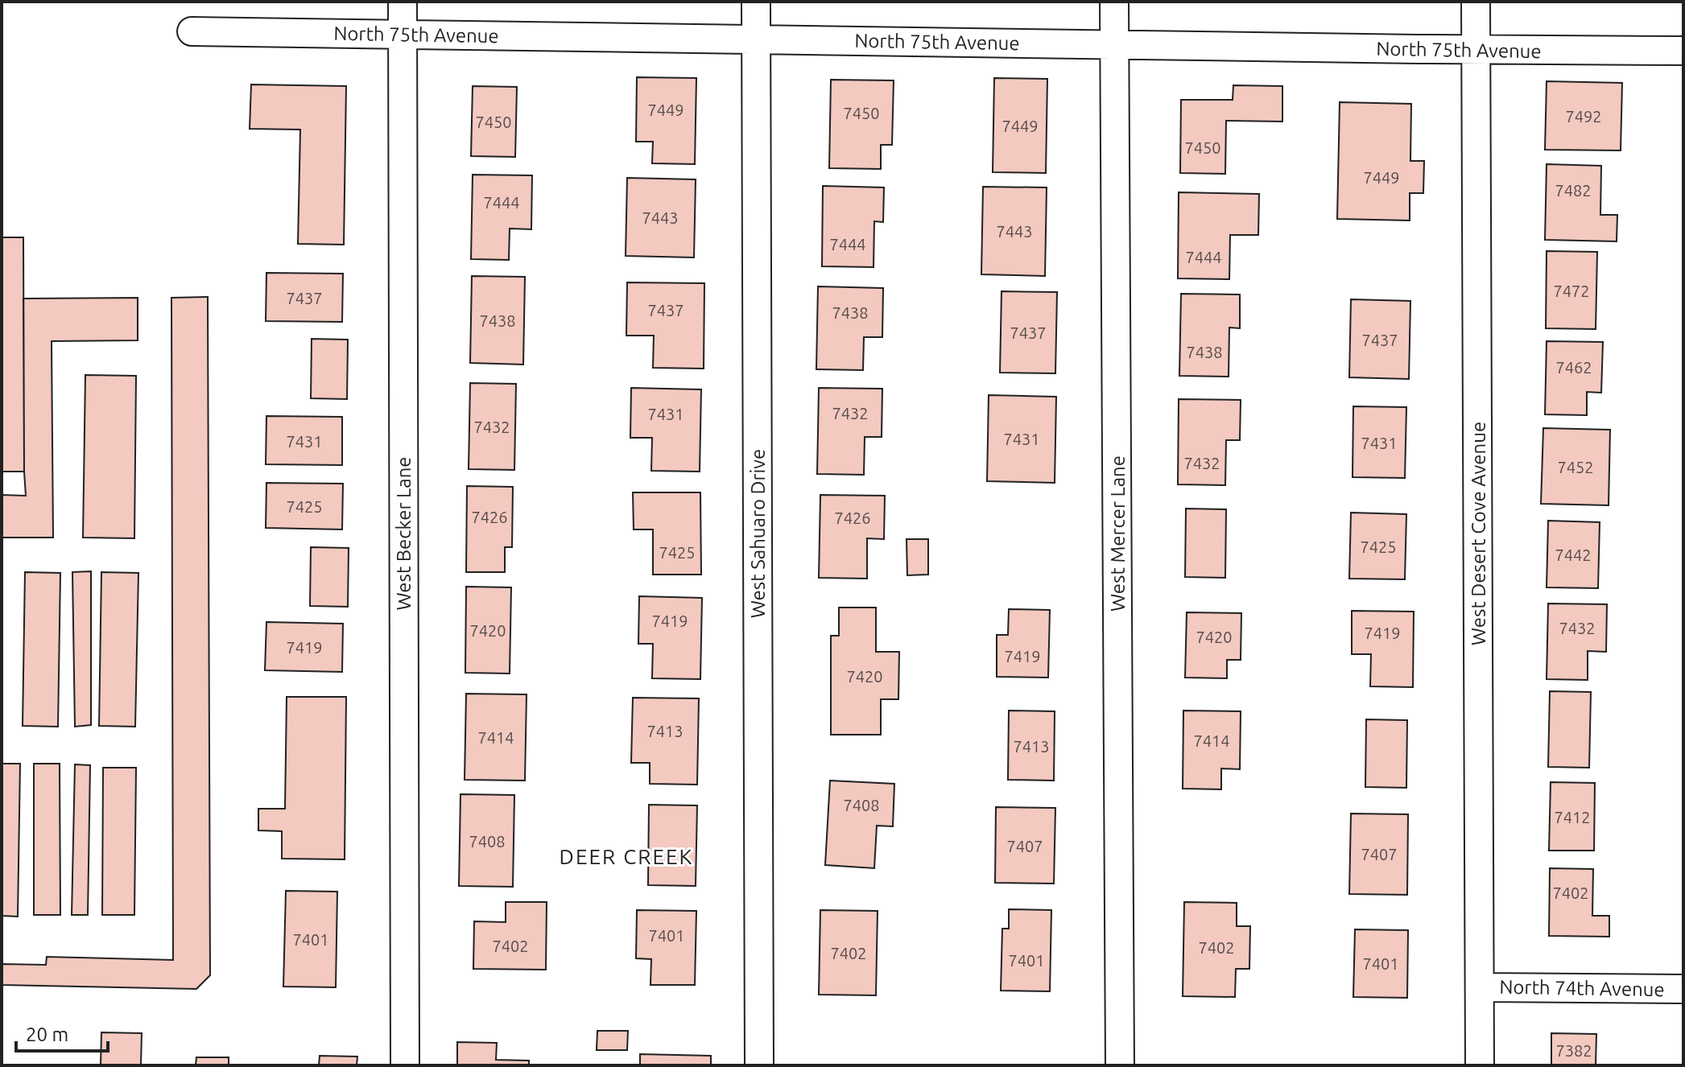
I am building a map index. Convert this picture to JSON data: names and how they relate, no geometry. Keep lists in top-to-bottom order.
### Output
{
  "streets": {
    "street": [
      "North 75th Avenue",
      "West Becker Lane",
      "West Sahuaro Drive",
      "West Mercer Lane",
      "West Desert Cove Avenue",
      "North 74th Avenue"
    ]
  },
  "crossings": [
    ["North 75th Avenue", "West Becker Lane"],
    ["North 75th Avenue", "West Sahuaro Drive"],
    ["North 75th Avenue", "West Mercer Lane"],
    ["North 75th Avenue", "West Desert Cove Avenue"],
    ["West Desert Cove Avenue", "North 74th Avenue"]
  ],
  "districts": ["DEER CREEK"],
  "house_numbers": [
    "7449",
    "7450",
    "7492",
    "7450",
    "7449",
    "7450",
    "7449",
    "7482",
    "7444",
    "7443",
    "7443",
    "7444",
    "7444",
    "7472",
    "7437",
    "7437",
    "7438",
    "7438",
    "7437",
    "7437",
    "7438",
    "7462",
    "7432",
    "7431",
    "7432",
    "7431",
    "7431",
    "7431",
    "7432",
    "7452",
    "7425",
    "7426",
    "7426",
    "7425",
    "7425",
    "7442",
    "7419",
    "7432",
    "7420",
    "7419",
    "7420",
    "7419",
    "7419",
    "7420",
    "7413",
    "7414",
    "7414",
    "7413",
    "7408",
    "7412",
    "7408",
    "7407",
    "7407",
    "7402",
    "7401",
    "7401",
    "7402",
    "7402",
    "7402",
    "7401",
    "7401",
    "7382"
  ],
  "scale_bar": "20 m"
}
